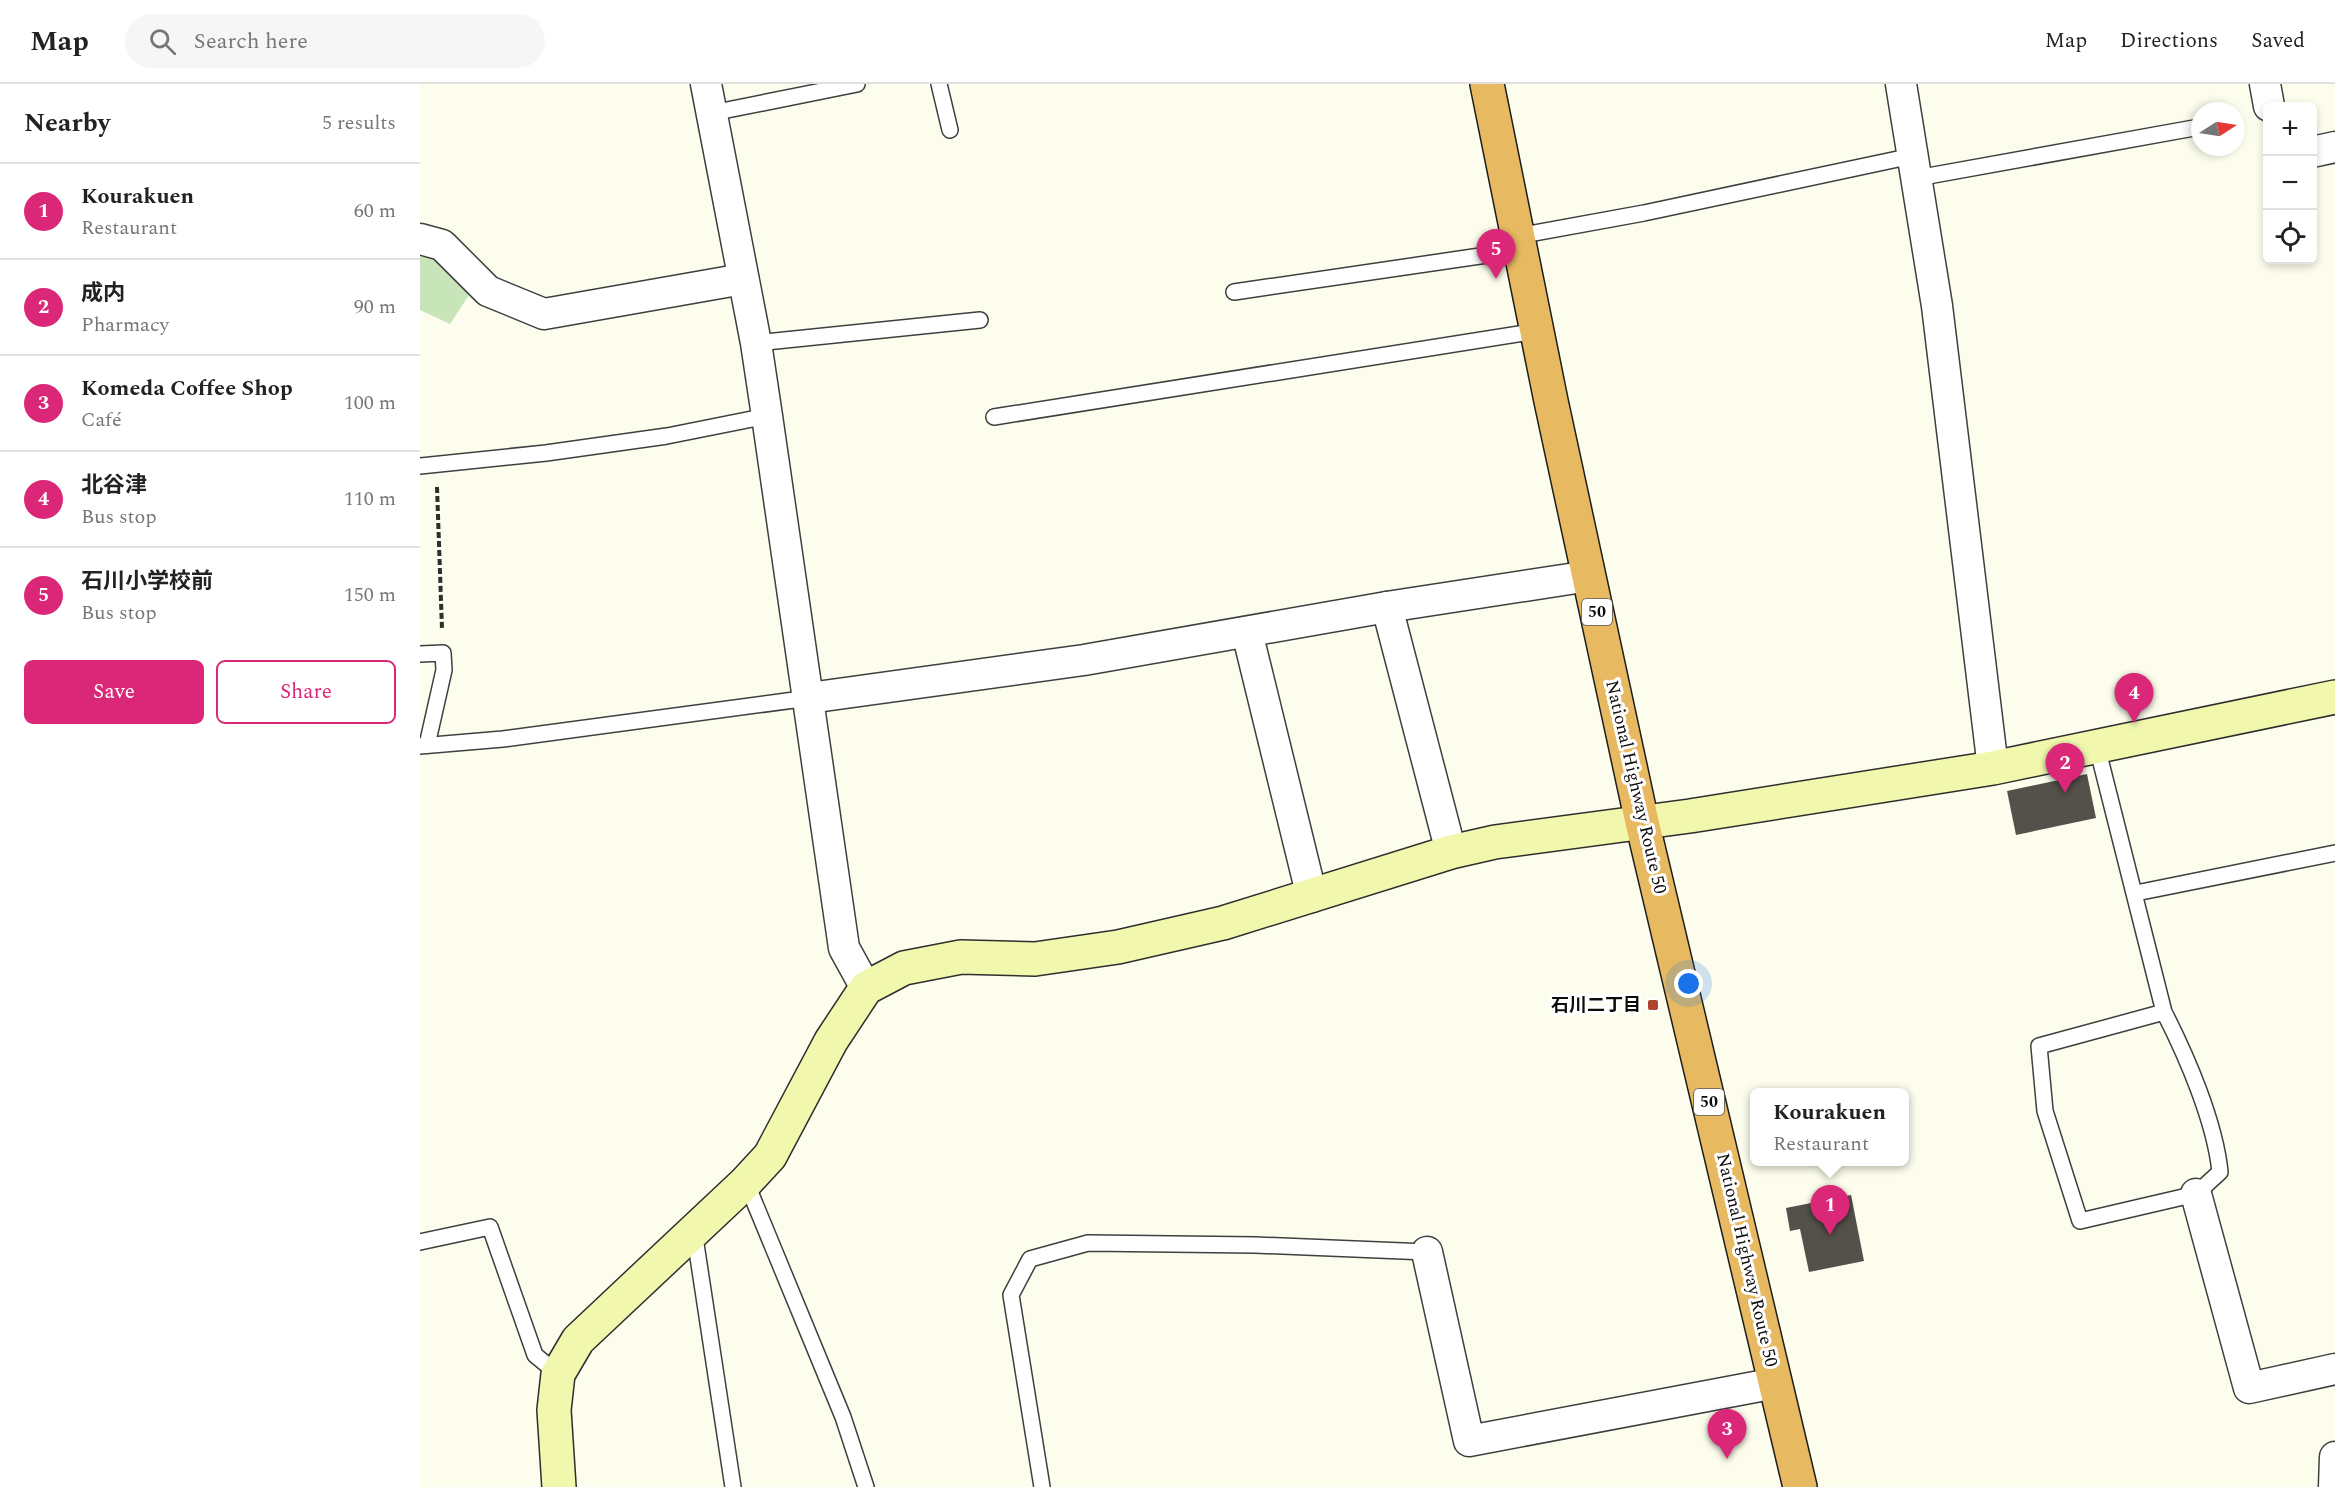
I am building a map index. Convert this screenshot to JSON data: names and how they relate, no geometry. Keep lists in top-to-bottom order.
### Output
{
  "streets": {
    "highway": ["50", "National Highway Route 50"]
  },
  "places": {
    "transit": ["石川二丁目"]
  },
  "north": "right",
  "page": {
    "header": "Map",
    "search": "Search here",
    "nav": ["Map", "Directions", "Saved"],
    "heading": ["Nearby", "5 results"],
    "map_buttons": ["+", "−"],
    "list": [
      {
        "mark": "1",
        "name": "Kourakuen",
        "note": "Restaurant",
        "value": "60 m"
      },
      {
        "mark": "2",
        "name": "成内",
        "note": "Pharmacy",
        "value": "90 m"
      },
      {
        "mark": "3",
        "name": "Komeda Coffee Shop",
        "note": "Café",
        "value": "100 m"
      },
      {
        "mark": "4",
        "name": "北谷津",
        "note": "Bus stop",
        "value": "110 m"
      },
      {
        "mark": "5",
        "name": "石川小学校前",
        "note": "Bus stop",
        "value": "150 m"
      }
    ],
    "pins": [
      "5",
      "4",
      "2",
      "1",
      "3"
    ],
    "buttons": ["Save", "Share"],
    "popup": ["Kourakuen", "Restaurant"]
  }
}
